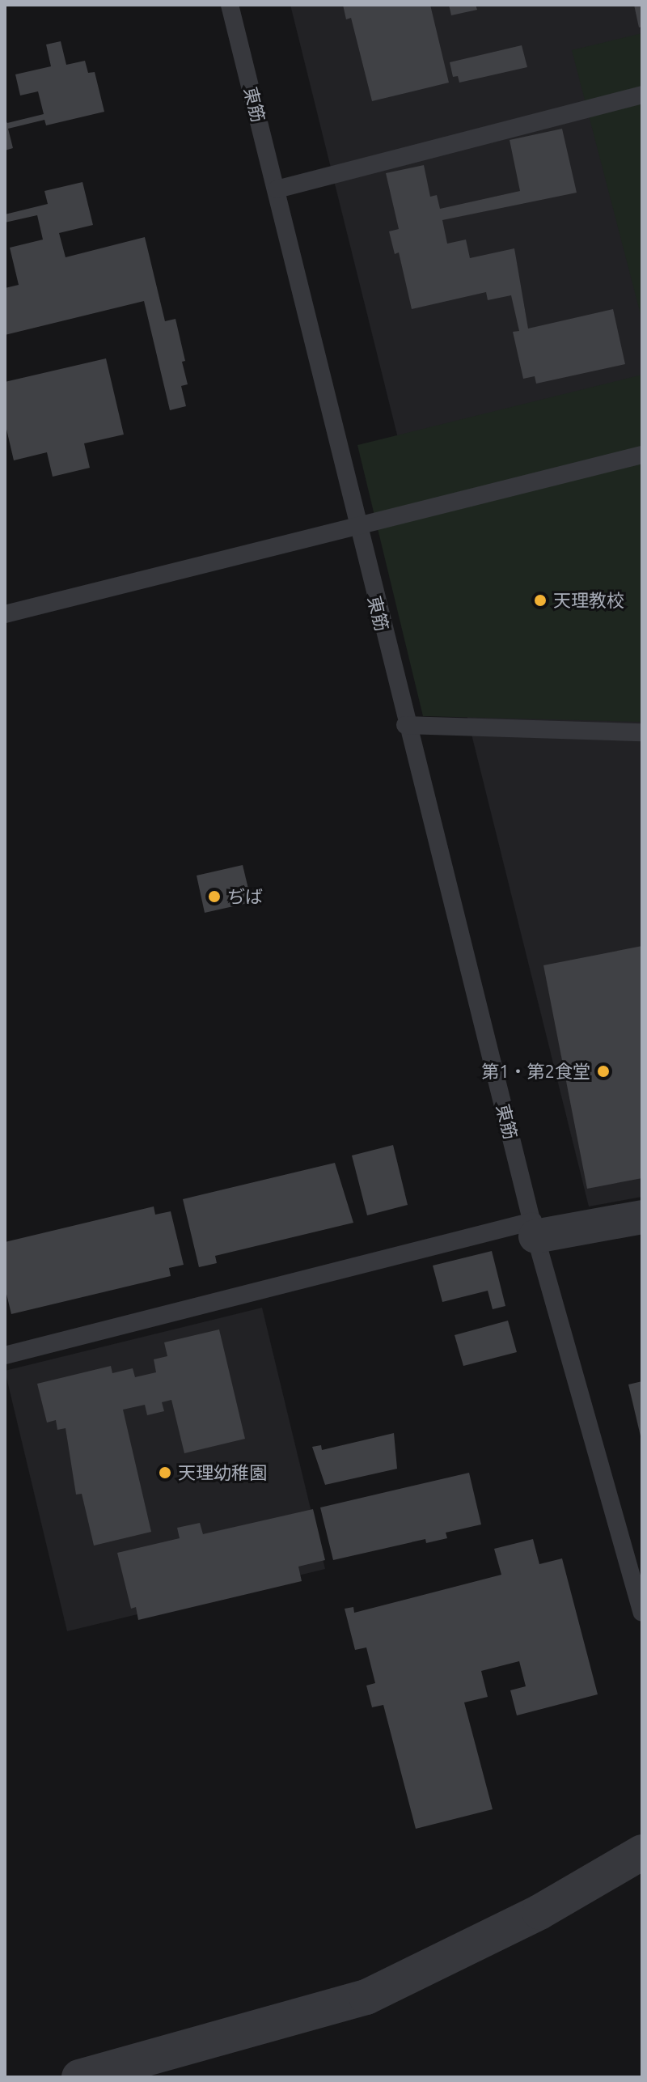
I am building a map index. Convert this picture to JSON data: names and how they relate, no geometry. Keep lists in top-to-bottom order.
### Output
{
  "streets": {
    "lane": ["東筋"]
  },
  "places": [
    "天理教校",
    "ぢば",
    "第1・第2食堂",
    "天理幼稚園"
  ]
}
